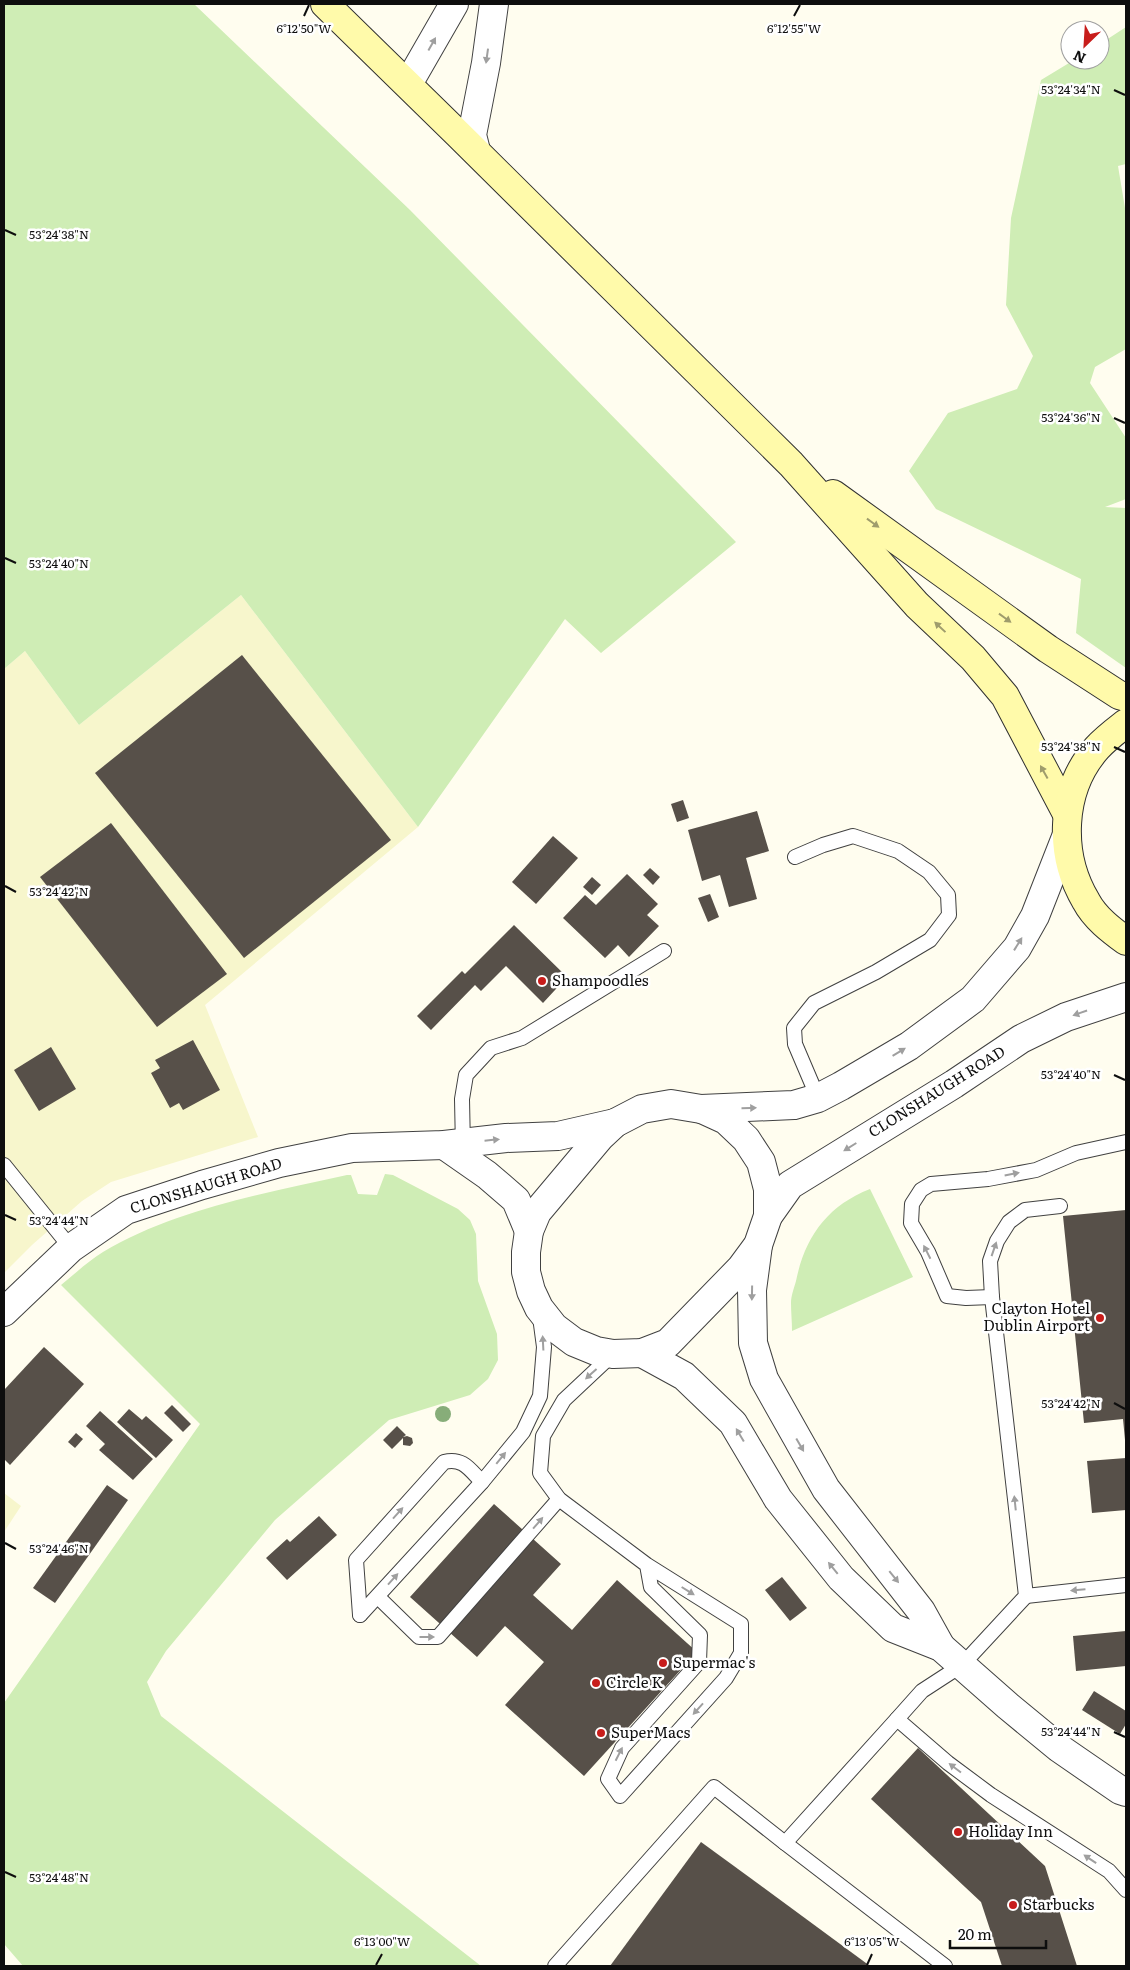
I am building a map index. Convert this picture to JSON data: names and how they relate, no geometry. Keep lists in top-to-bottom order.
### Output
{
  "streets": {
    "street": ["CLONSHAUGH ROAD"]
  },
  "places": [
    "Shampoodles",
    "Clayton Hotel Dublin Airport",
    "Supermac's",
    "Circle K",
    "SuperMacs",
    "Holiday Inn",
    "Starbucks"
  ],
  "scale_bar": "20 m",
  "north": "bottom left",
  "coordinates": [
    "6°12'50\"W",
    "6°12'55\"W",
    "53°24'34\"N",
    "53°24'38\"N",
    "53°24'36\"N",
    "53°24'40\"N",
    "53°24'42\"N",
    "53°24'44\"N",
    "53°24'46\"N",
    "53°24'48\"N",
    "6°13'00\"W",
    "6°13'05\"W"
  ]
}
